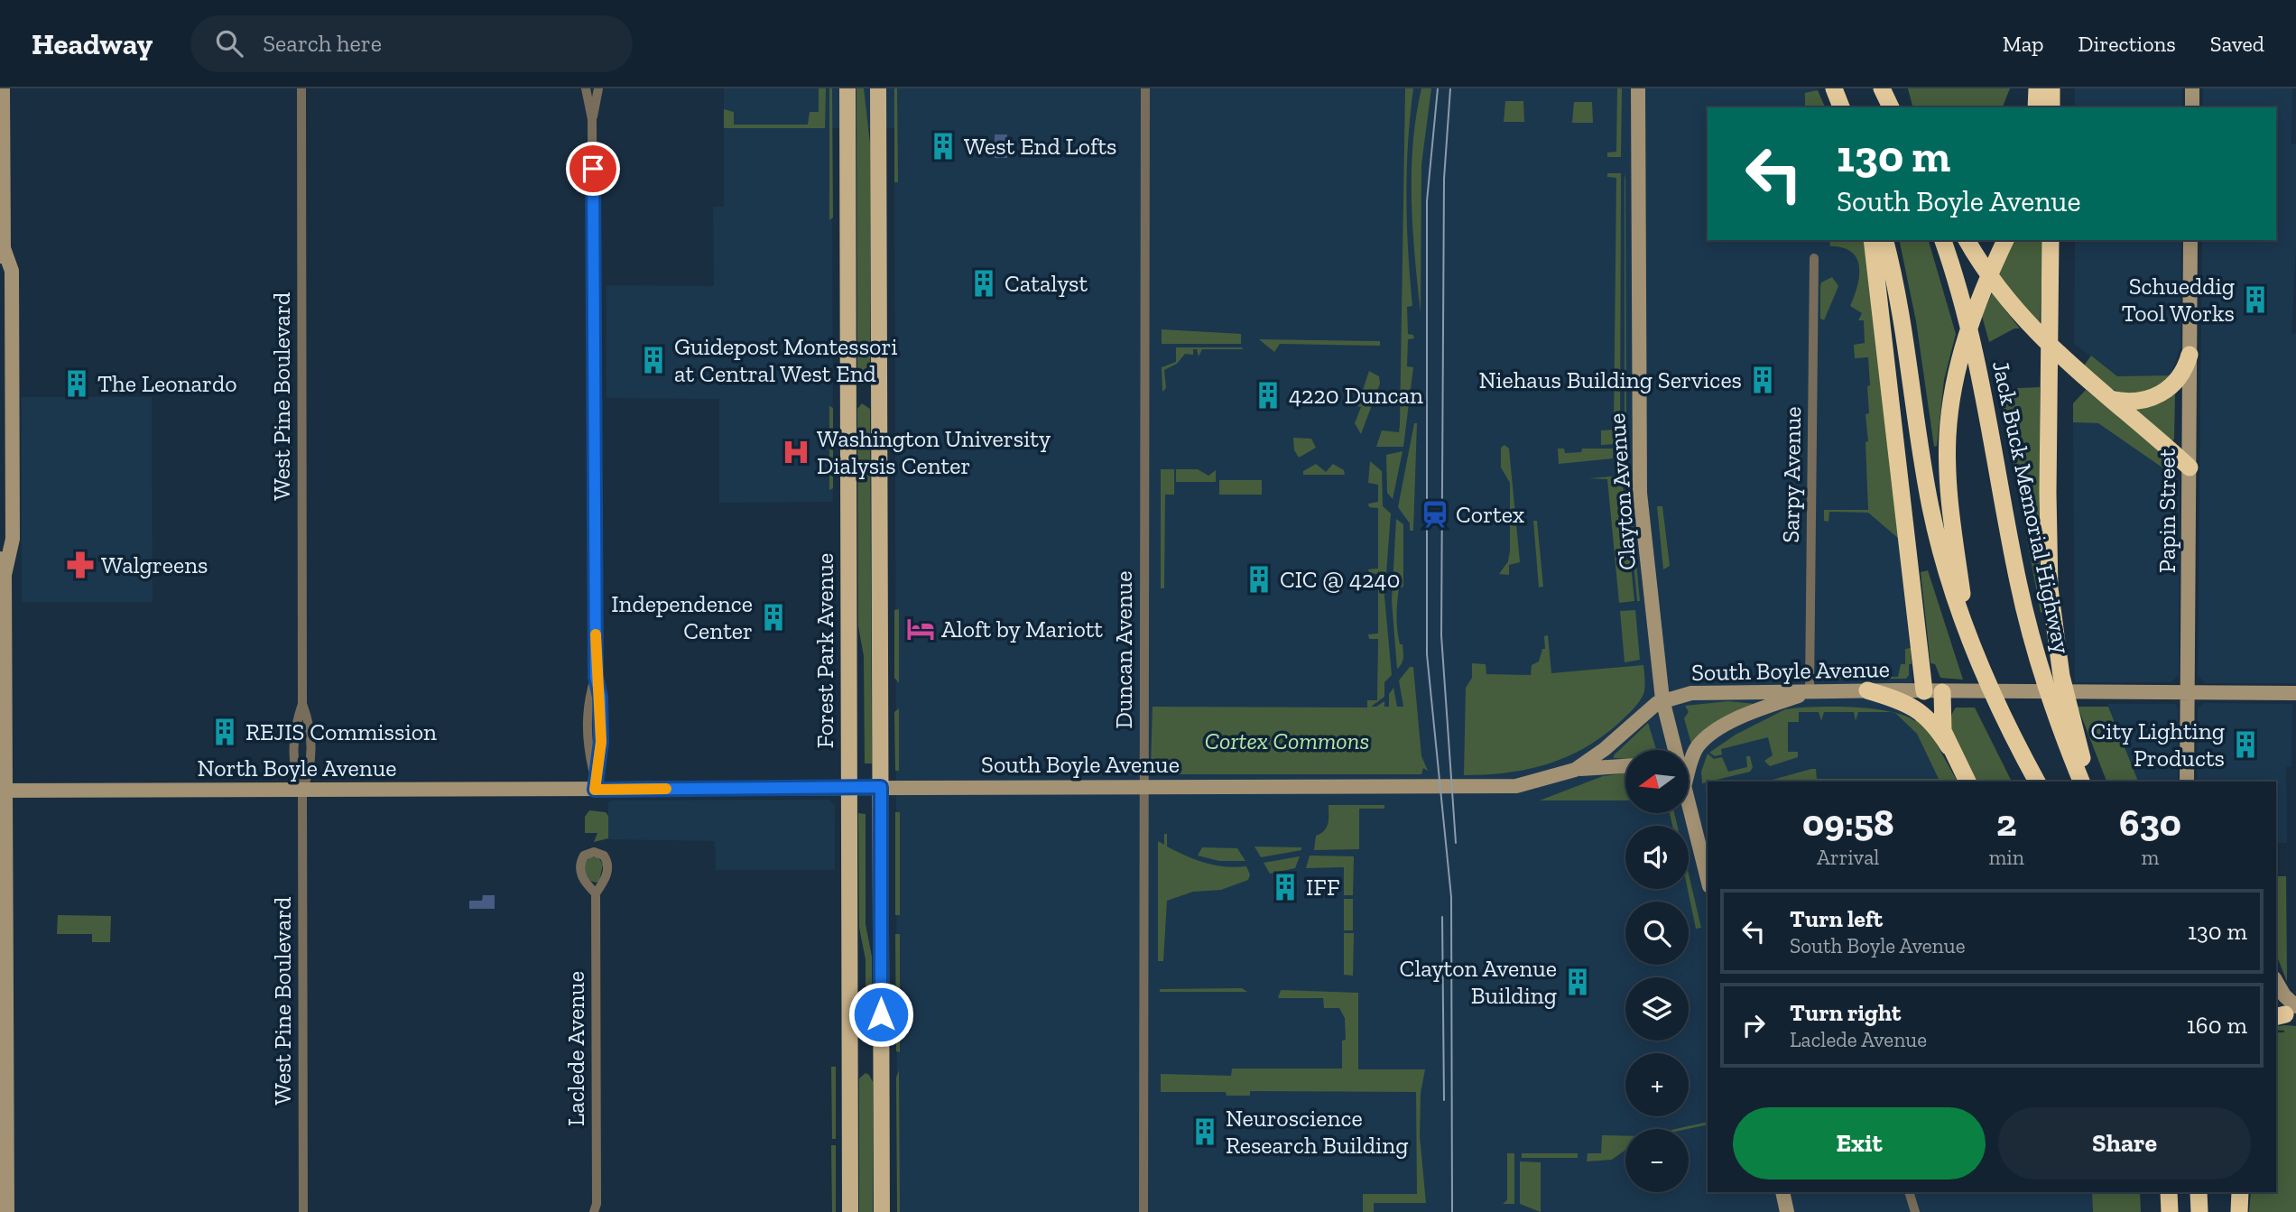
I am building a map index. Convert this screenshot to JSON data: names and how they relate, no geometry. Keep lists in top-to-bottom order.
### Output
{
  "streets": {
    "highway": ["Jack Buck Memorial Highway"],
    "main road": ["Forest Park Avenue"],
    "street": [
      "West Pine Boulevard",
      "Sarpy Avenue",
      "Clayton Avenue",
      "Papin Street",
      "Duncan Avenue",
      "South Boyle Avenue",
      "North Boyle Avenue",
      "Laclede Avenue"
    ]
  },
  "crossings": [
    ["West Pine Boulevard", "North Boyle Avenue"],
    ["Sarpy Avenue", "South Boyle Avenue"],
    ["Clayton Avenue", "South Boyle Avenue"],
    ["Papin Street", "South Boyle Avenue"],
    ["Duncan Avenue", "South Boyle Avenue"],
    ["Forest Park Avenue", "South Boyle Avenue"],
    ["South Boyle Avenue", "North Boyle Avenue"]
  ],
  "parks": ["Cortex Commons"],
  "places": {
    "building": [
      "West End Lofts",
      "Catalyst",
      "Schueddig Tool Works",
      "Guidepost Montessori at Central West End",
      "Niehaus Building Services",
      "The Leonardo",
      "4220 Duncan",
      "CIC @ 4240",
      "Independence Center",
      "REJIS Commission",
      "City Lighting Products",
      "IFF",
      "Clayton Avenue Building",
      "Neuroscience Research Building"
    ],
    "hospital": ["Washington University Dialysis Center"],
    "station": ["Cortex"],
    "pharmacy": ["Walgreens"],
    "hotel": ["Aloft by Mariott"]
  },
  "north": "left",
  "page": {
    "header": "Headway",
    "search": "Search here",
    "nav": ["Map", "Directions", "Saved"],
    "turn": ["130 m", "South Boyle Avenue"],
    "map_buttons": ["+", "−"],
    "eta": [
      "09:58",
      "Arrival",
      "2",
      "min",
      "630",
      "m"
    ],
    "list": [
      {
        "name": "Turn left",
        "note": "South Boyle Avenue",
        "value": "130 m"
      },
      {
        "name": "Turn right",
        "note": "Laclede Avenue",
        "value": "160 m"
      }
    ],
    "buttons": ["Exit", "Share"]
  }
}
